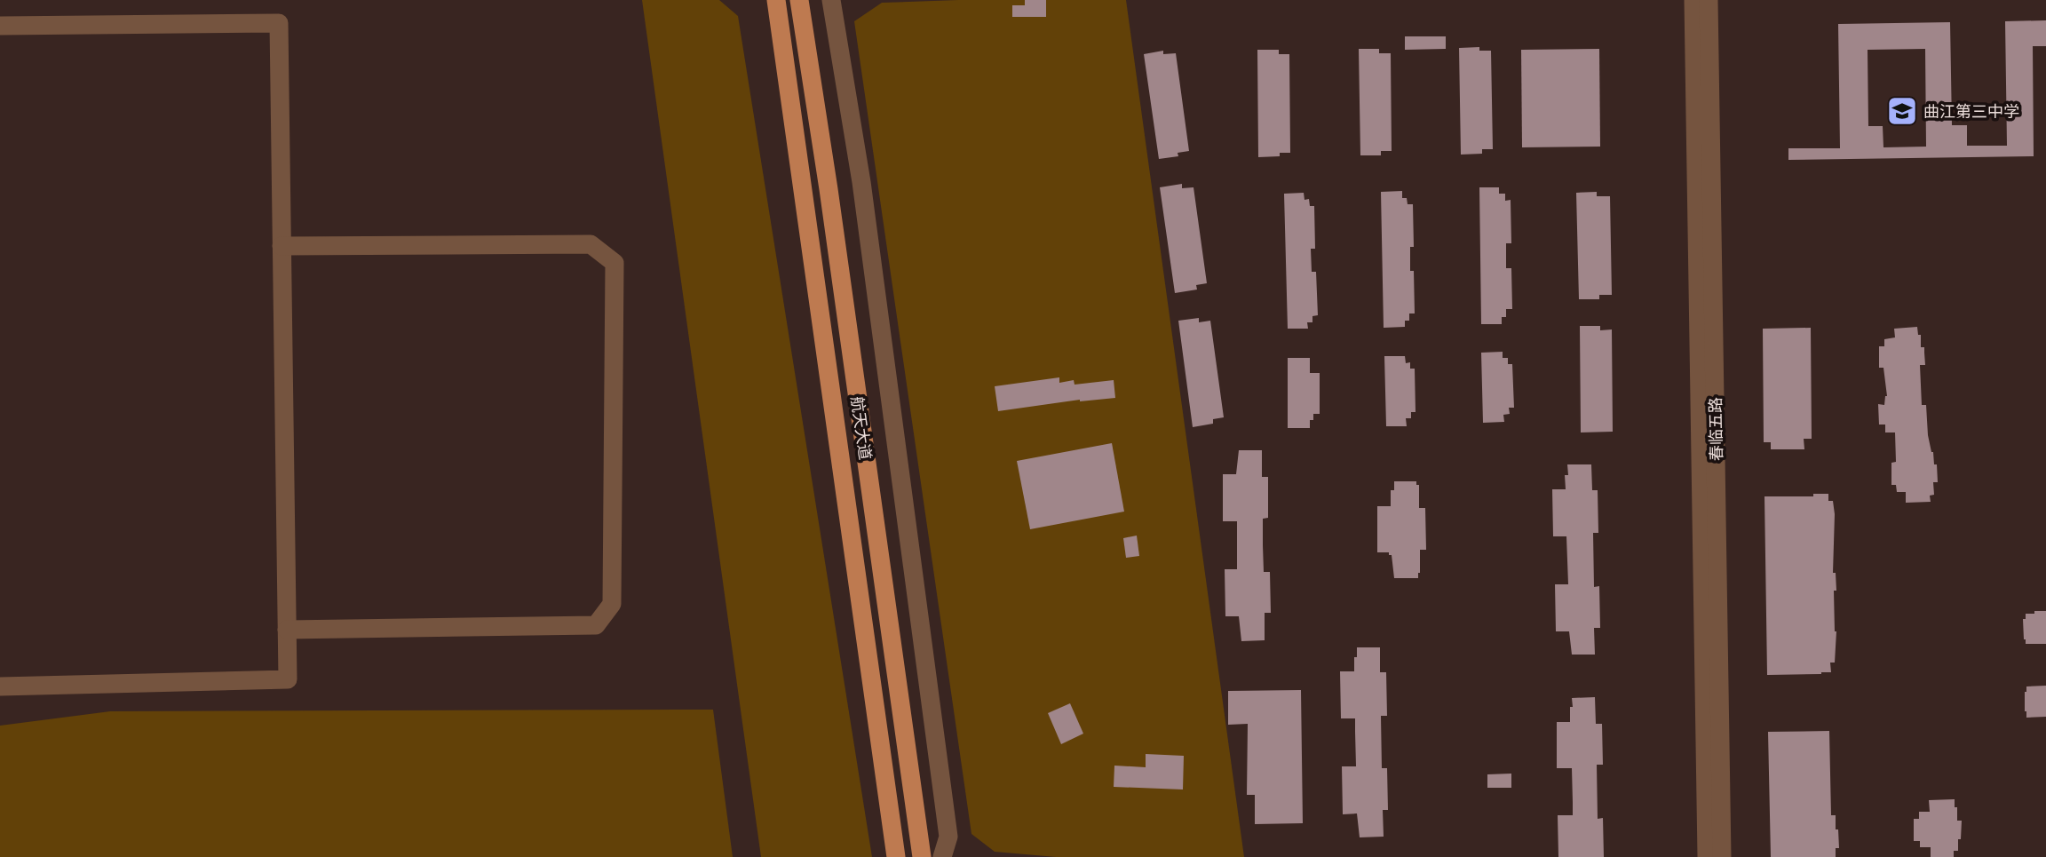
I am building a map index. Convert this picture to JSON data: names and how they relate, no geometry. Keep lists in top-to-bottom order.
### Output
{
  "streets": {
    "main road": ["航天大道"],
    "street": ["春临五路"]
  },
  "places": {
    "school or university": ["曲江第三中学"]
  }
}
